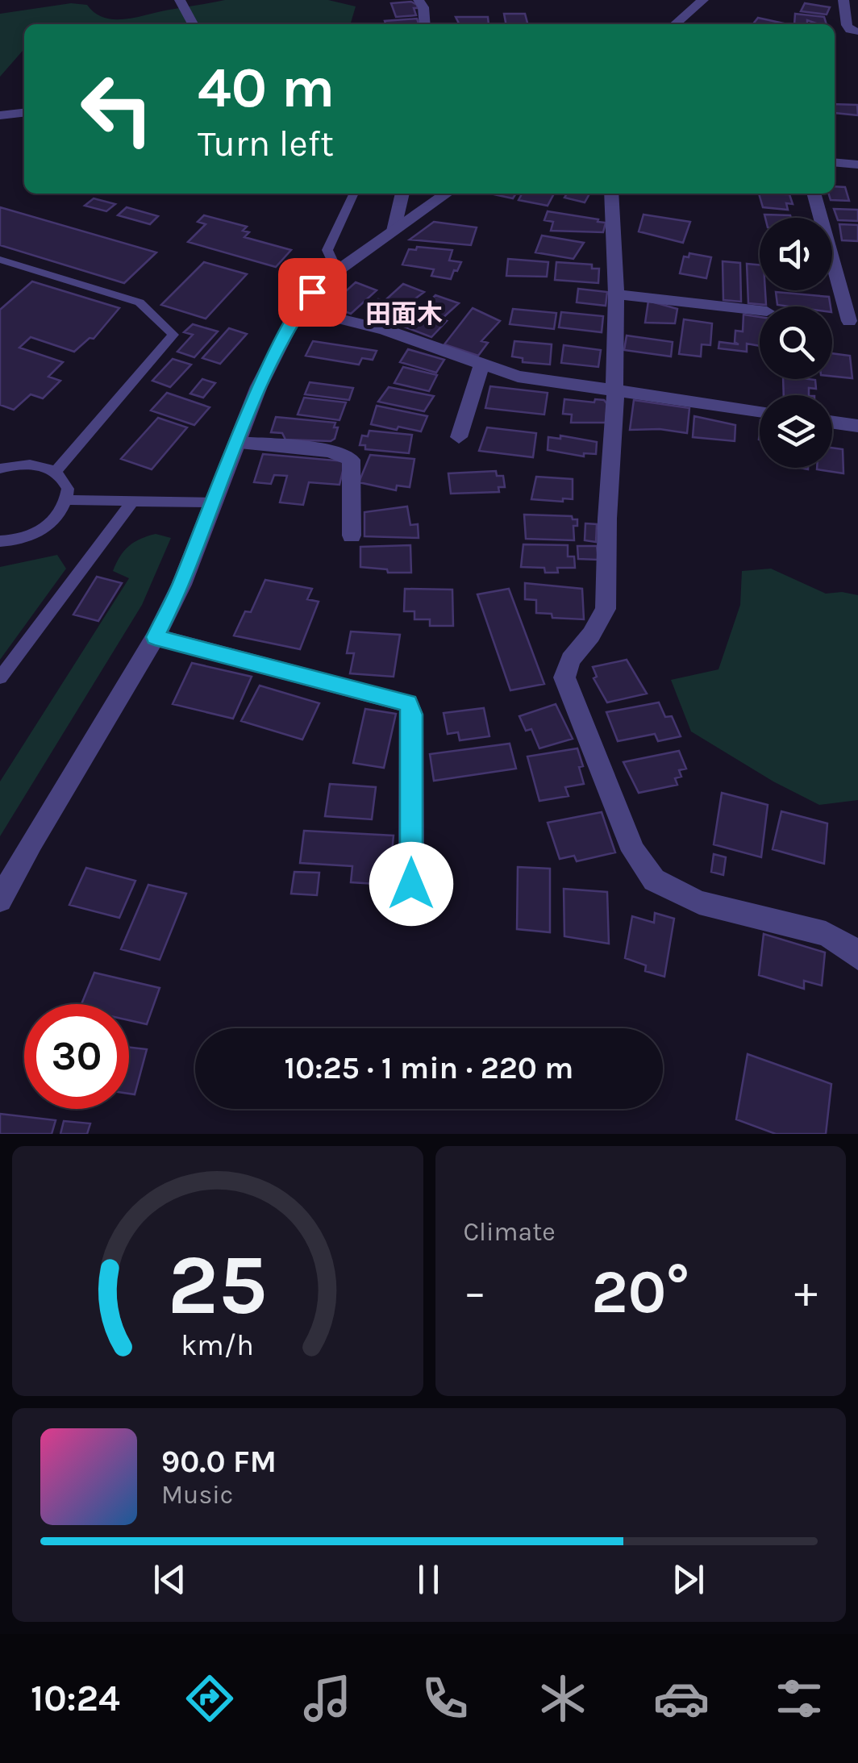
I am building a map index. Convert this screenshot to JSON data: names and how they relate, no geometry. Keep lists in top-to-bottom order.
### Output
{
  "districts": ["田面木"],
  "page": {
    "turn": ["40 m", "Turn left"],
    "limit": "30",
    "trip": "10:25 · 1 min · 220 m",
    "tile": "Climate",
    "heat": ["−", "20°", "+"],
    "song": ["90.0 FM", "Music"],
    "tabs": "10:24",
    "gauge": ["25", "km/h"]
  }
}
